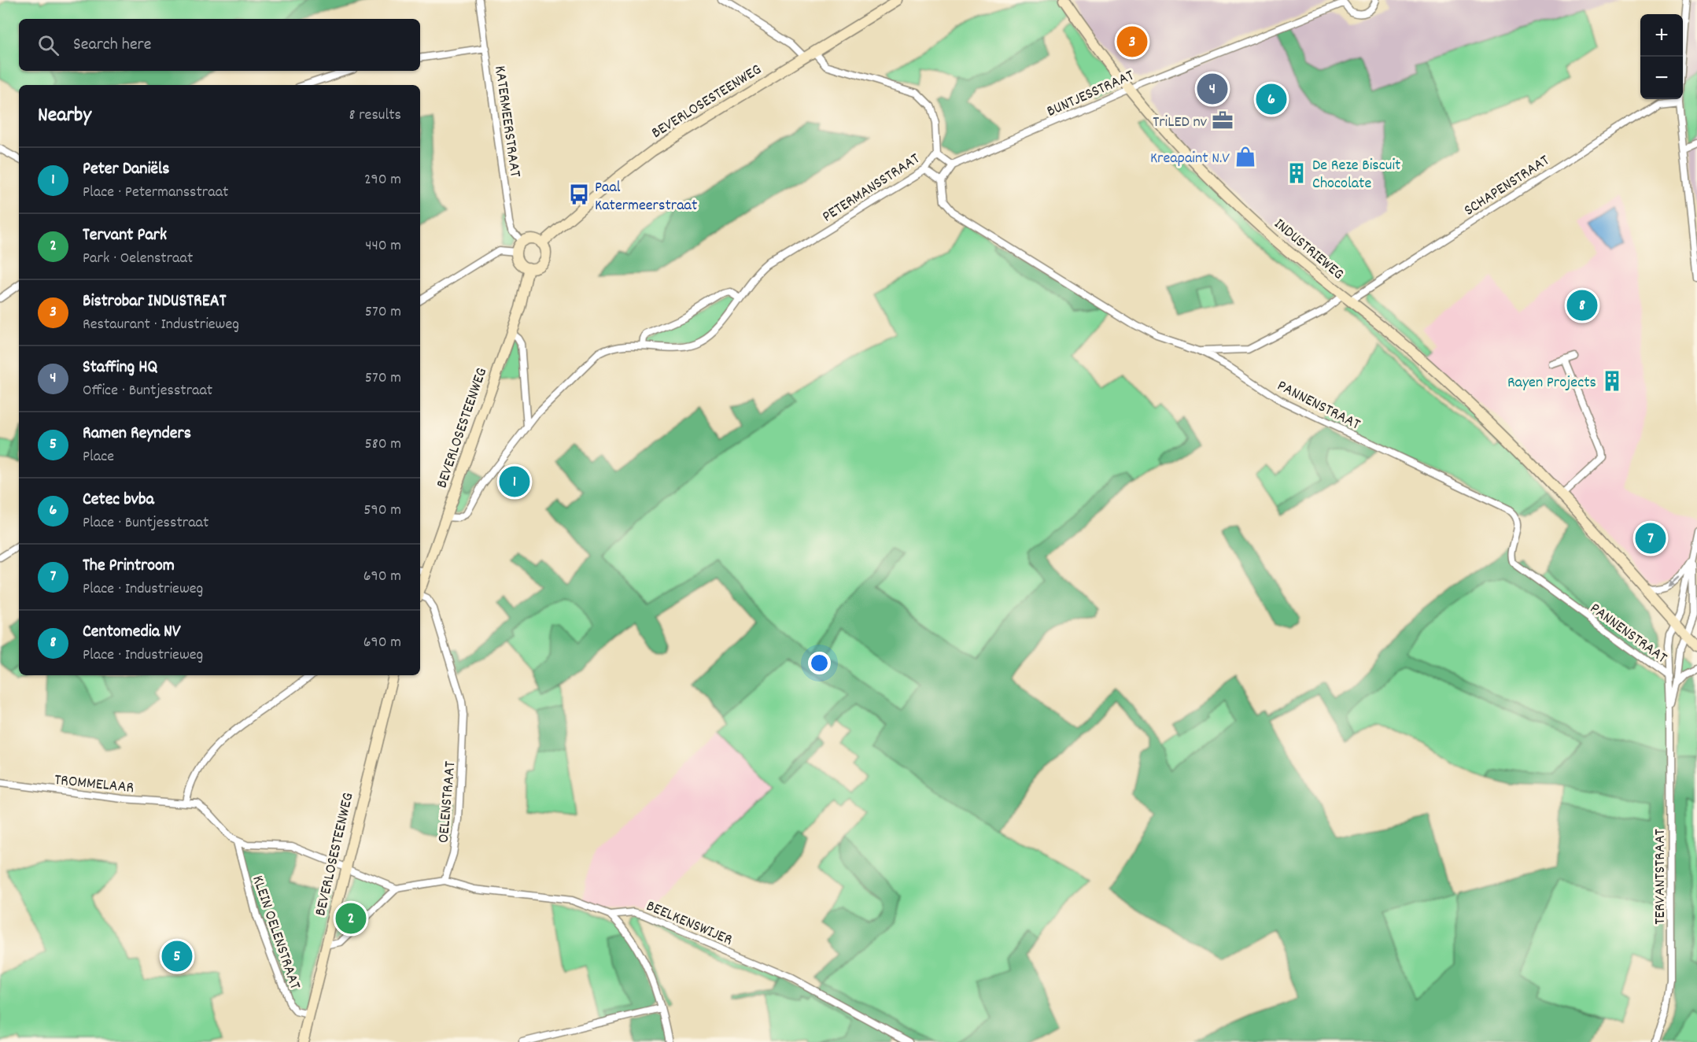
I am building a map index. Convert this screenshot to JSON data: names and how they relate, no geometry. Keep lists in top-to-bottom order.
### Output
{
  "streets": {
    "street": [
      "BUNTJESSTRAAT",
      "BEVERLOSESTEENWEG",
      "KATERMEERSTRAAT",
      "SCHAPENSTRAAT",
      "PETERMANSSTRAAT",
      "INDUSTRIEWEG",
      "PANNENSTRAAT",
      "TROMMELAAR",
      "OELENSTRAAT",
      "TERVANTSTRAAT",
      "BEELKENSWIJER",
      "KLEIN OELENSTRAAT"
    ]
  },
  "crossings": [
    ["BUNTJESSTRAAT", "INDUSTRIEWEG"],
    ["BEVERLOSESTEENWEG", "KATERMEERSTRAAT"],
    ["BEVERLOSESTEENWEG", "PETERMANSSTRAAT"],
    ["BEVERLOSESTEENWEG", "KLEIN OELENSTRAAT"],
    ["SCHAPENSTRAAT", "INDUSTRIEWEG"],
    ["SCHAPENSTRAAT", "PANNENSTRAAT"],
    ["INDUSTRIEWEG", "TERVANTSTRAAT"],
    ["PANNENSTRAAT", "TERVANTSTRAAT"],
    ["OELENSTRAAT", "BEELKENSWIJER"]
  ],
  "places": {
    "office": ["TriLED nv"],
    "shop": ["Kreapaint N.V"],
    "building": ["De Reze Biscuit Chocolate", "Rayen Projects"],
    "bus stop": ["Paal Katermeerstraat"]
  },
  "page": {
    "map_buttons": ["+", "−"],
    "search": "Search here",
    "pins": [
      "3",
      "4",
      "6",
      "8",
      "1",
      "7",
      "2",
      "5"
    ],
    "heading": ["Nearby", "8 results"],
    "list": [
      {
        "mark": "1",
        "name": "Peter Daniëls",
        "note": "Place · Petermansstraat",
        "value": "290 m"
      },
      {
        "mark": "2",
        "name": "Tervant Park",
        "note": "Park · Oelenstraat",
        "value": "440 m"
      },
      {
        "mark": "3",
        "name": "Bistrobar INDUSTREAT",
        "note": "Restaurant · Industrieweg",
        "value": "570 m"
      },
      {
        "mark": "4",
        "name": "Staffing HQ",
        "note": "Office · Buntjesstraat",
        "value": "570 m"
      },
      {
        "mark": "5",
        "name": "Ramen Reynders",
        "note": "Place",
        "value": "580 m"
      },
      {
        "mark": "6",
        "name": "Cetec bvba",
        "note": "Place · Buntjesstraat",
        "value": "590 m"
      },
      {
        "mark": "7",
        "name": "The Printroom",
        "note": "Place · Industrieweg",
        "value": "690 m"
      },
      {
        "mark": "8",
        "name": "Centomedia NV",
        "note": "Place · Industrieweg",
        "value": "690 m"
      }
    ]
  }
}
